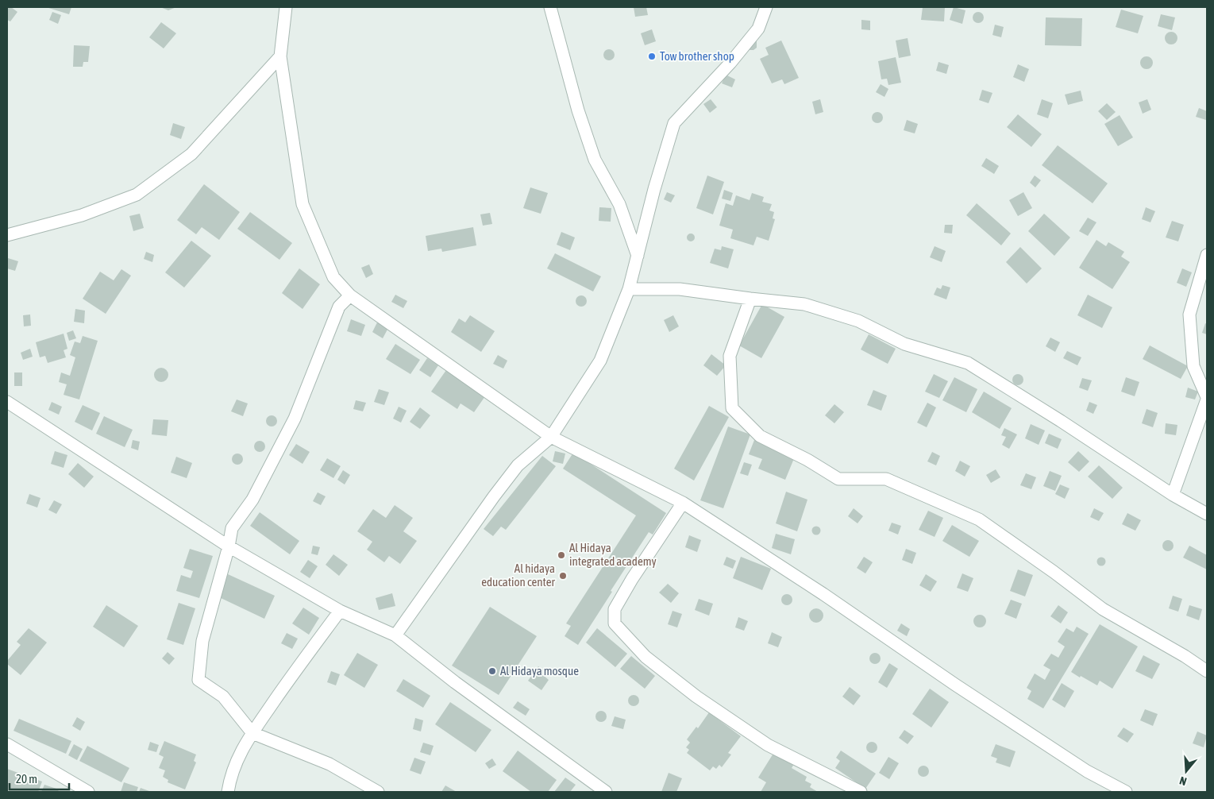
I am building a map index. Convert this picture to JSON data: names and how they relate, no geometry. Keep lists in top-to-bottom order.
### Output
{
  "places": [
    "Tow brother shop",
    "Al Hidaya integrated academy",
    "Al hidaya education center",
    "Al Hidaya mosque"
  ],
  "scale_bar": "20 m",
  "north": "bottom"
}
